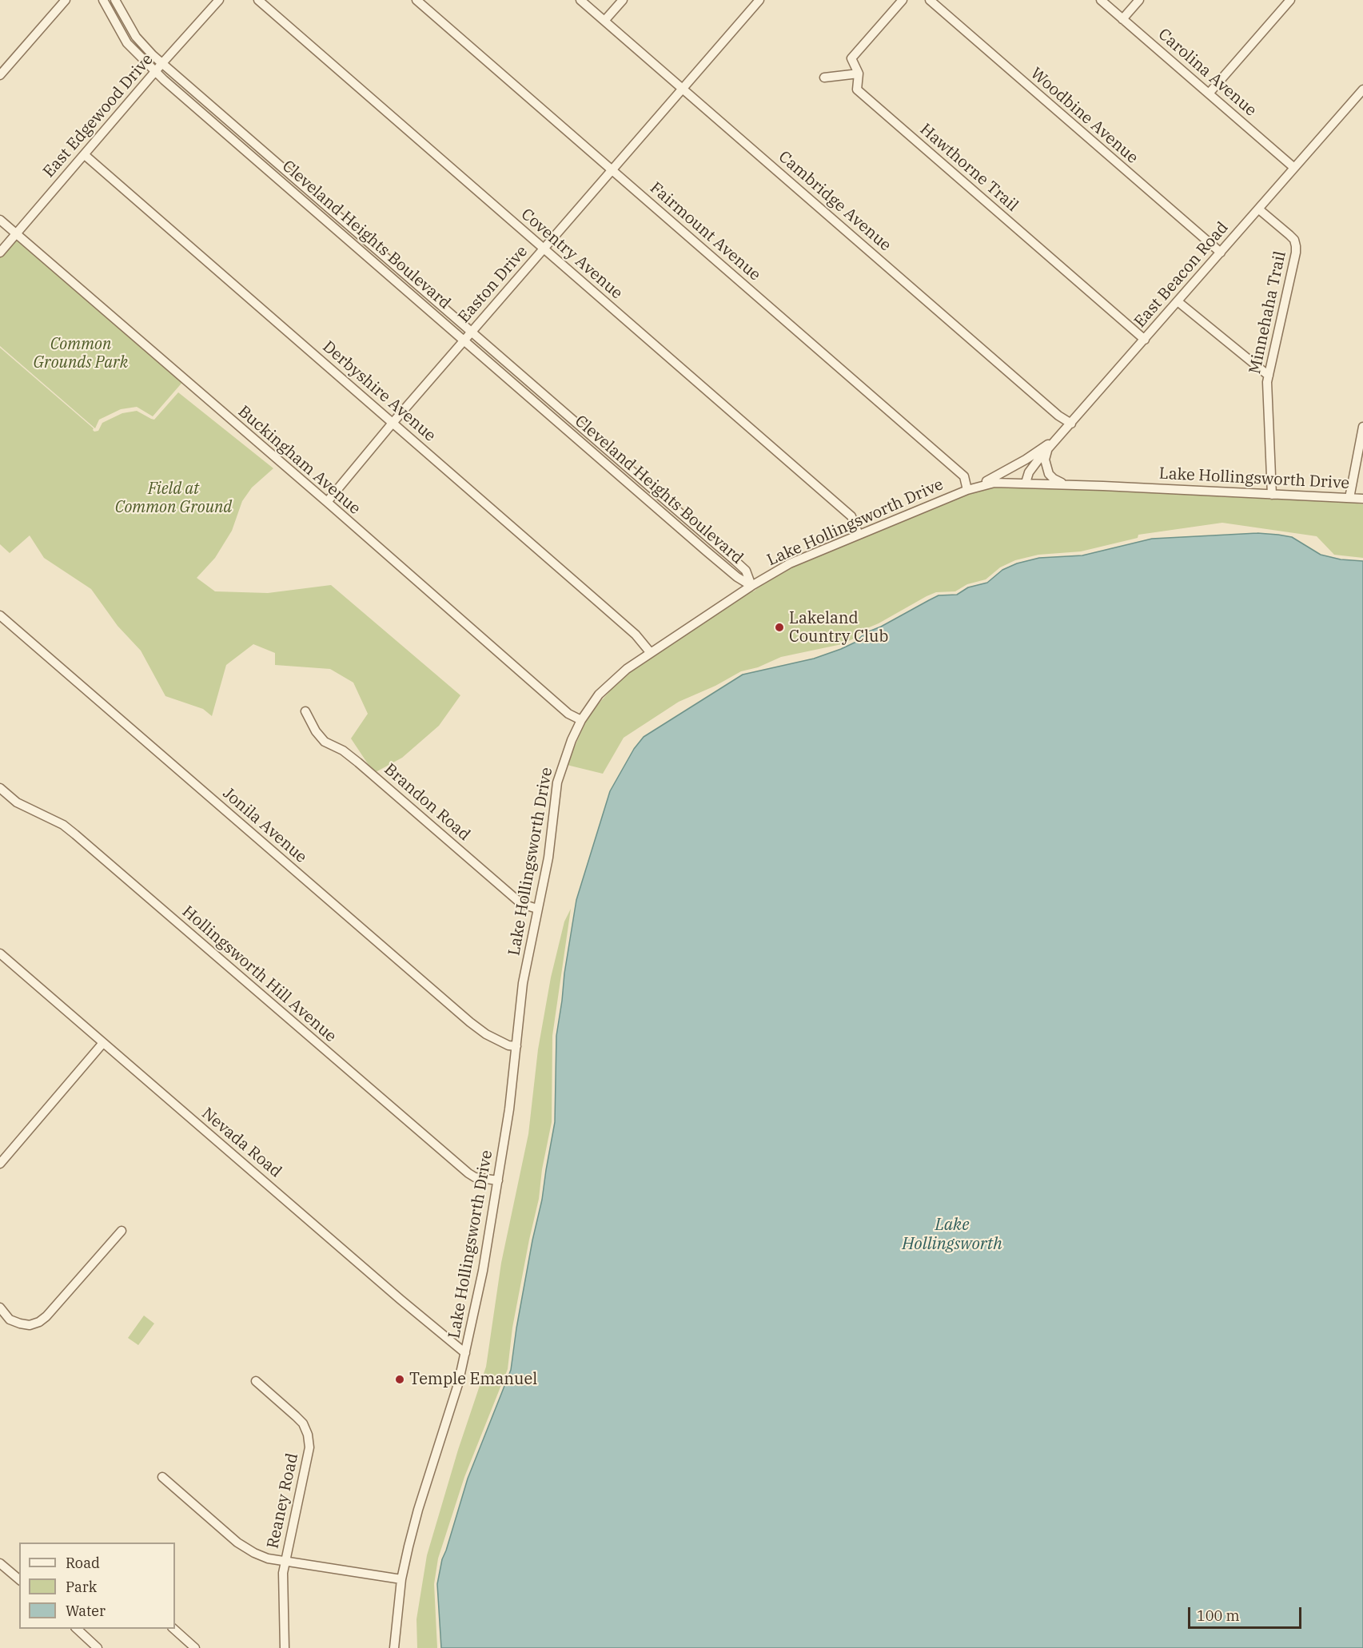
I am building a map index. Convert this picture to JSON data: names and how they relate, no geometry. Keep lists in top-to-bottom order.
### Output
{
  "streets": {
    "street": [
      "Carolina Avenue",
      "East Edgewood Drive",
      "Woodbine Avenue",
      "Hawthorne Trail",
      "Cambridge Avenue",
      "Fairmount Avenue",
      "Cleveland Heights Boulevard",
      "Coventry Avenue",
      "East Beacon Road",
      "Easton Drive",
      "Minnehaha Trail",
      "Derbyshire Avenue",
      "Buckingham Avenue",
      "Lake Hollingsworth Drive",
      "Brandon Road",
      "Jonila Avenue",
      "Hollingsworth Hill Avenue",
      "Nevada Road",
      "Reaney Road"
    ]
  },
  "crossings": [
    ["Carolina Avenue", "East Beacon Road"],
    ["East Edgewood Drive", "Cleveland Heights Boulevard"],
    ["East Edgewood Drive", "Derbyshire Avenue"],
    ["East Edgewood Drive", "Buckingham Avenue"],
    ["Woodbine Avenue", "East Beacon Road"],
    ["Hawthorne Trail", "East Beacon Road"],
    ["Cambridge Avenue", "East Beacon Road"],
    ["Cambridge Avenue", "Easton Drive"],
    ["Fairmount Avenue", "Easton Drive"],
    ["Fairmount Avenue", "Lake Hollingsworth Drive"],
    ["Cleveland Heights Boulevard", "Easton Drive"],
    ["Cleveland Heights Boulevard", "Lake Hollingsworth Drive"],
    ["Coventry Avenue", "Easton Drive"],
    ["Coventry Avenue", "Lake Hollingsworth Drive"],
    ["East Beacon Road", "Minnehaha Trail"],
    ["East Beacon Road", "Lake Hollingsworth Drive"],
    ["Easton Drive", "Derbyshire Avenue"],
    ["Easton Drive", "Buckingham Avenue"],
    ["Minnehaha Trail", "Lake Hollingsworth Drive"],
    ["Derbyshire Avenue", "Lake Hollingsworth Drive"],
    ["Buckingham Avenue", "Lake Hollingsworth Drive"],
    ["Lake Hollingsworth Drive", "Brandon Road"],
    ["Lake Hollingsworth Drive", "Jonila Avenue"],
    ["Lake Hollingsworth Drive", "Hollingsworth Hill Avenue"],
    ["Lake Hollingsworth Drive", "Nevada Road"]
  ],
  "water": ["Lake Hollingsworth"],
  "parks": ["Common Grounds Park", "Field at Common Ground"],
  "places": ["Lakeland Country Club", "Temple Emanuel"],
  "legend": ["Road", "Park", "Water"],
  "scale_bar": "100 m"
}
